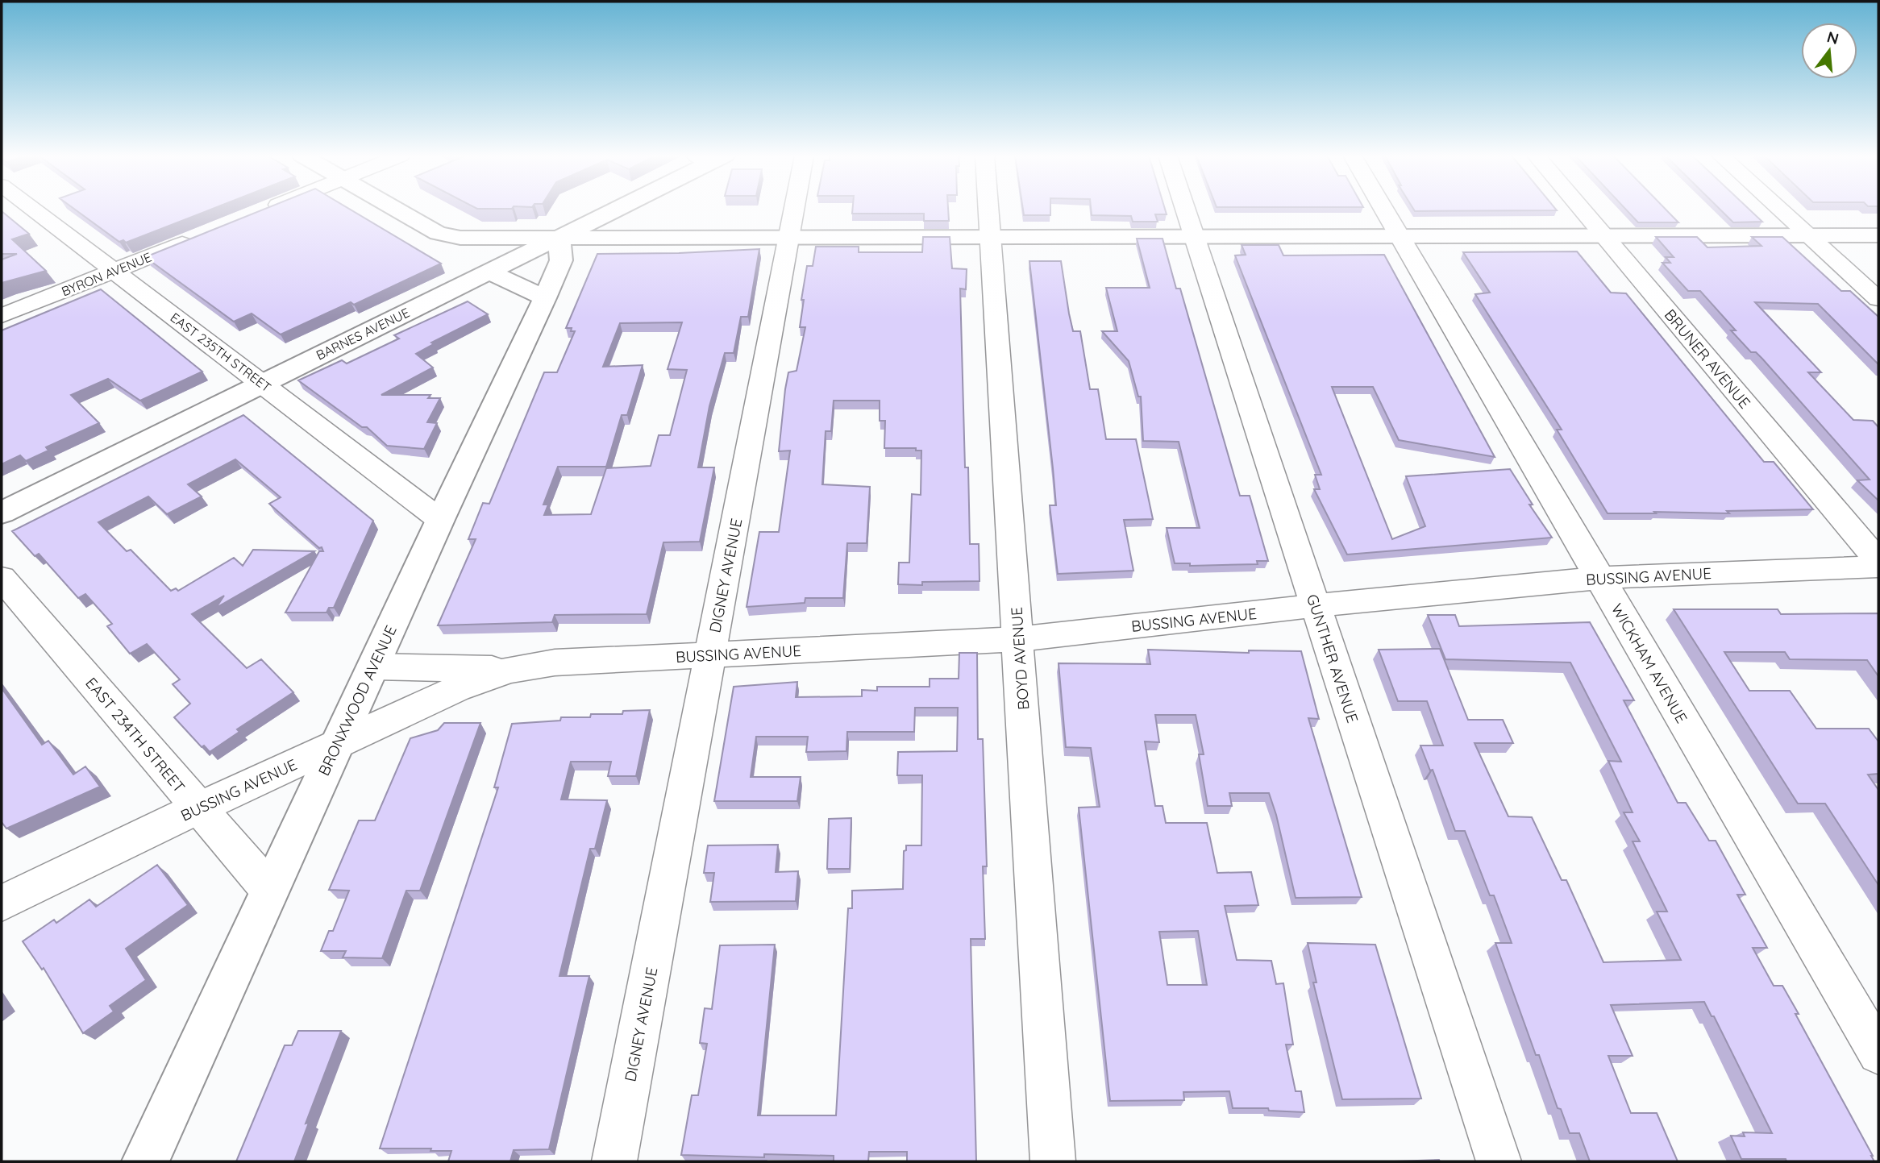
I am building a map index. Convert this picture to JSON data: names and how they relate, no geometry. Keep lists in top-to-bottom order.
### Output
{
  "streets": {
    "street": [
      "BYRON AVENUE",
      "BARNES AVENUE",
      "EAST 235TH STREET",
      "BRUNER AVENUE",
      "DIGNEY AVENUE",
      "BUSSING AVENUE",
      "BOYD AVENUE",
      "GUNTHER AVENUE",
      "WICKHAM AVENUE",
      "BRONXWOOD AVENUE",
      "EAST 234TH STREET"
    ]
  },
  "crossings": [
    ["BYRON AVENUE", "EAST 235TH STREET"],
    ["BARNES AVENUE", "EAST 235TH STREET"],
    ["BARNES AVENUE", "BRONXWOOD AVENUE"],
    ["EAST 235TH STREET", "BRONXWOOD AVENUE"],
    ["DIGNEY AVENUE", "BUSSING AVENUE"],
    ["BUSSING AVENUE", "BOYD AVENUE"],
    ["BUSSING AVENUE", "GUNTHER AVENUE"],
    ["BUSSING AVENUE", "WICKHAM AVENUE"],
    ["BUSSING AVENUE", "BRONXWOOD AVENUE"],
    ["BUSSING AVENUE", "EAST 234TH STREET"],
    ["BRONXWOOD AVENUE", "EAST 234TH STREET"]
  ],
  "north": "top"
}
